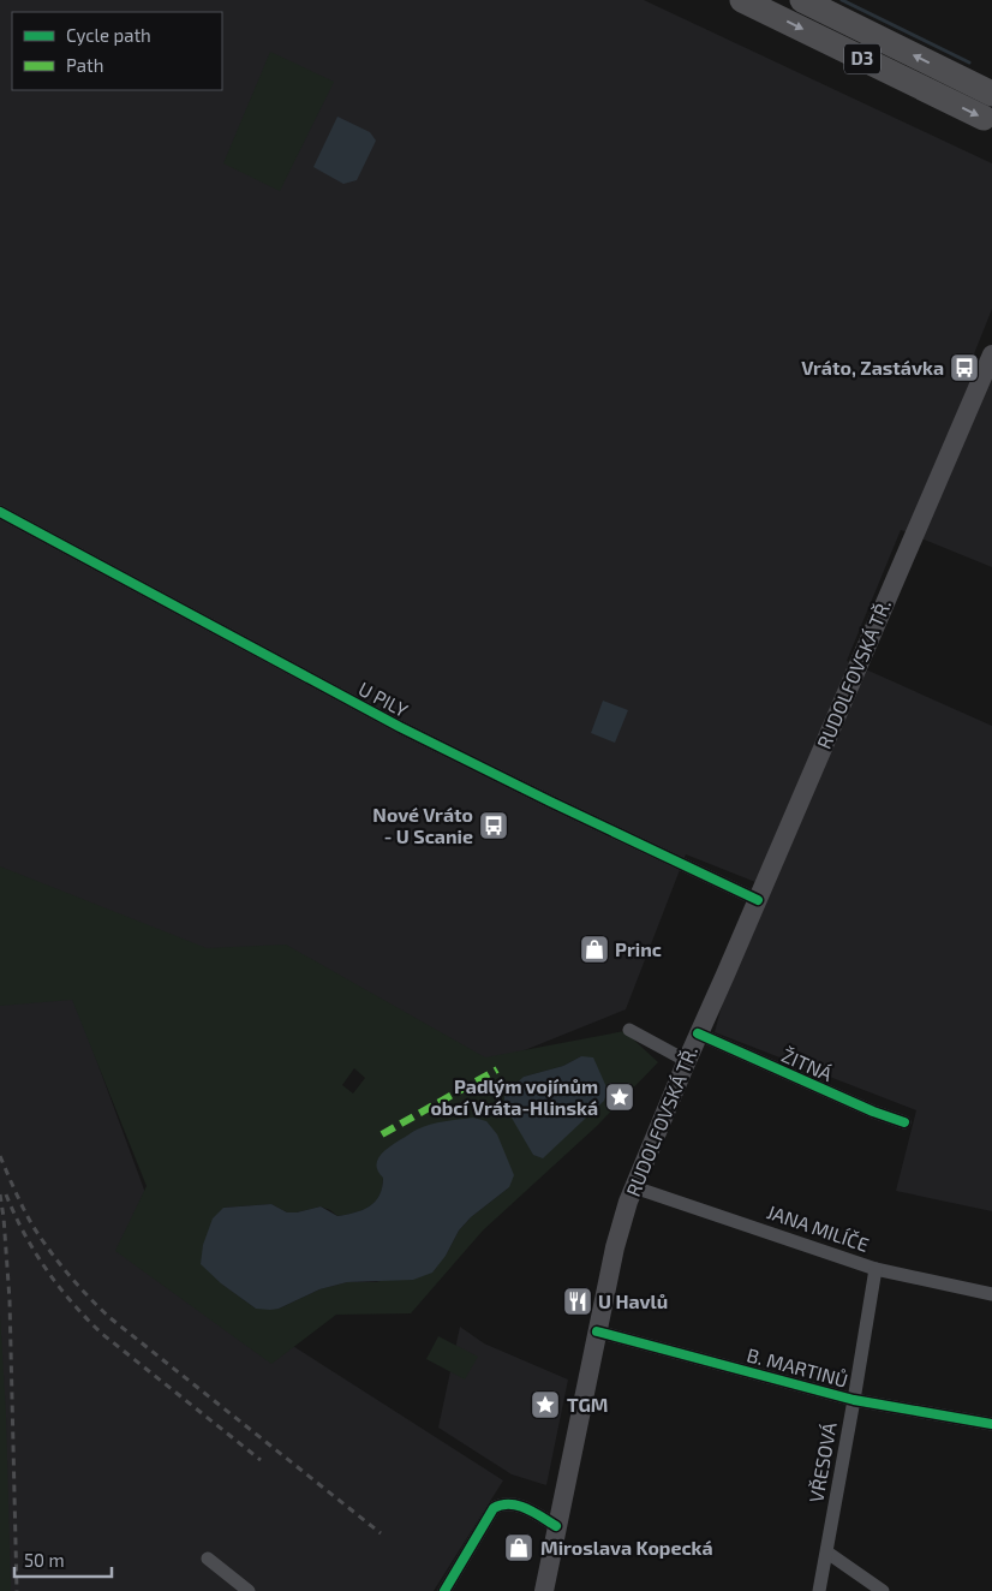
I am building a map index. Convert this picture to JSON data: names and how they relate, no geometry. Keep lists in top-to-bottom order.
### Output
{
  "streets": {
    "highway": ["D3"],
    "main road": ["RUDOLFOVSKÁ TŘ."],
    "street": [
      "U PILY",
      "ŽITNÁ",
      "JANA MILÍČE",
      "B. MARTINŮ",
      "VŘESOVÁ"
    ]
  },
  "crossings": [
    ["RUDOLFOVSKÁ TŘ.", "U PILY"],
    ["RUDOLFOVSKÁ TŘ.", "ŽITNÁ"],
    ["RUDOLFOVSKÁ TŘ.", "JANA MILÍČE"],
    ["RUDOLFOVSKÁ TŘ.", "B. MARTINŮ"],
    ["JANA MILÍČE", "VŘESOVÁ"],
    ["B. MARTINŮ", "VŘESOVÁ"]
  ],
  "places": {
    "bus stop": ["Vráto, Zastávka", "Nové Vráto - U Scanie"],
    "shop": ["Princ", "Miroslava Kopecká"],
    "place": ["Padlým vojínům obcí Vráta-Hlinská", "TGM"],
    "restaurant": ["U Havlů"]
  },
  "legend": ["Cycle path", "Path"],
  "scale_bar": "50 m"
}
